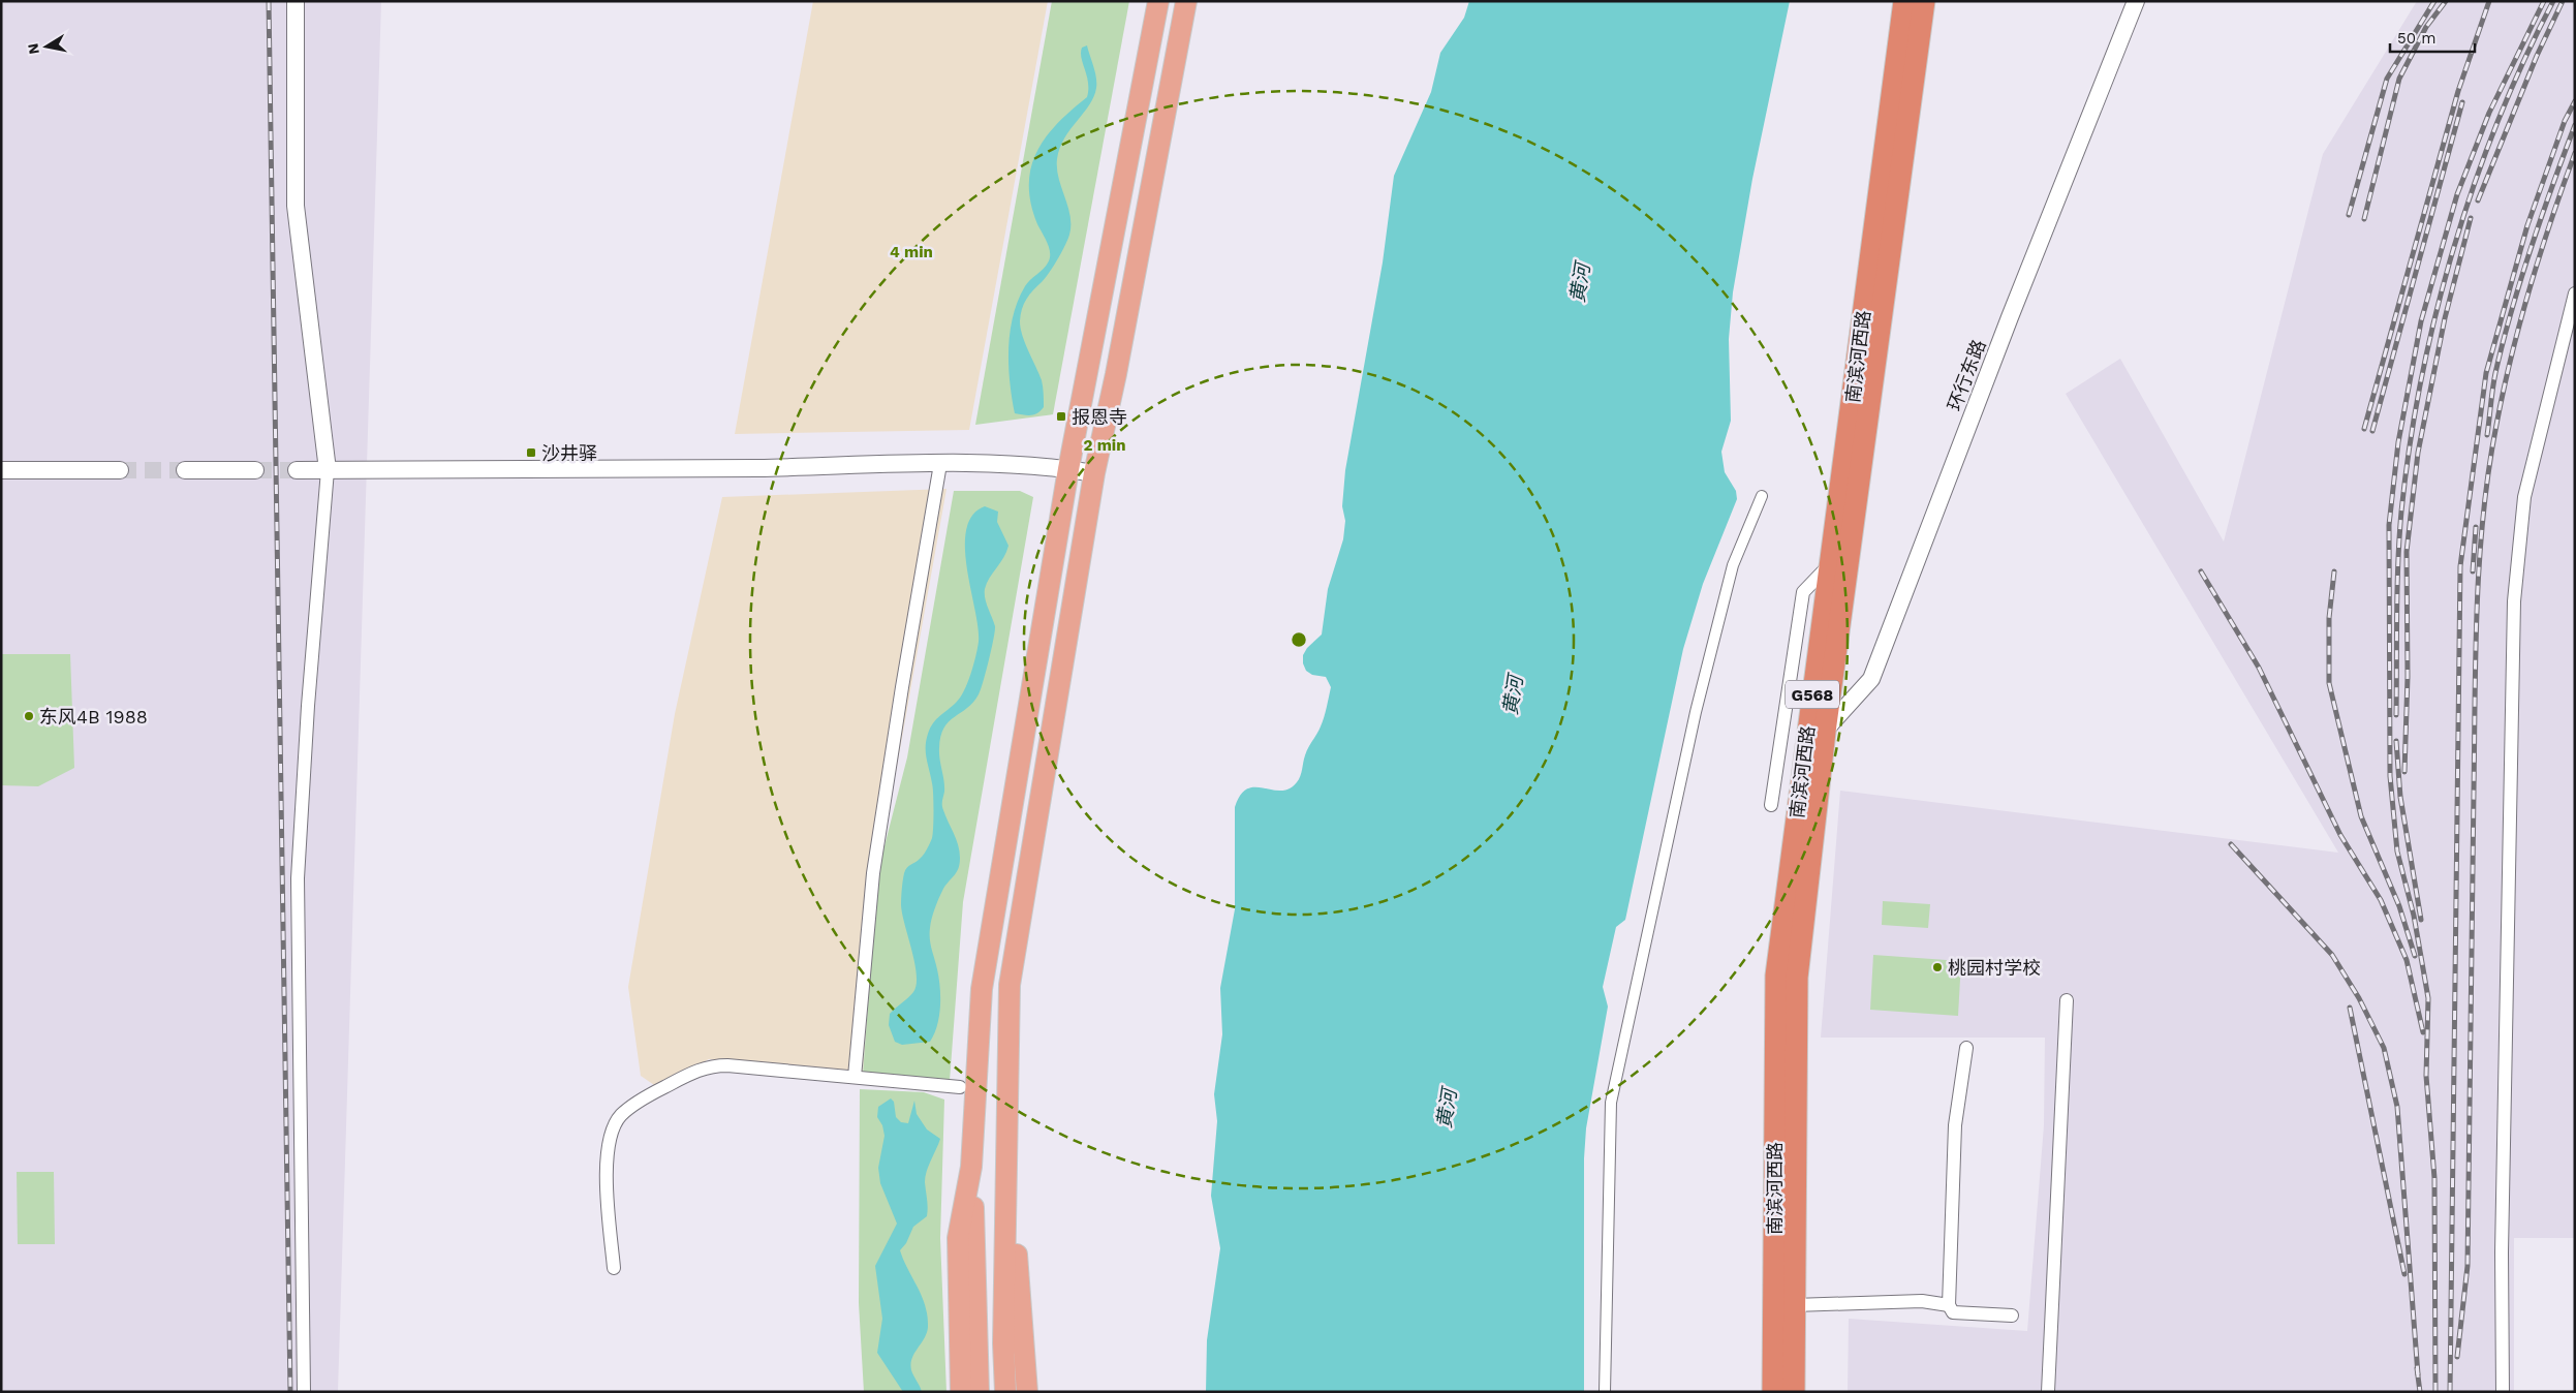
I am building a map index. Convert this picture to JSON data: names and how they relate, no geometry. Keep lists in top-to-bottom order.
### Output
{
  "streets": {
    "highway": ["南滨河西路", "G568"],
    "street": ["环行东路"]
  },
  "crossings": [
    ["南滨河西路", "环行东路"]
  ],
  "water": ["黄河"],
  "places": {
    "transit": ["报恩寺", "沙井驿"],
    "other": ["东风4B 1988", "桃园村学校"]
  },
  "scale_bar": "50 m",
  "north": "left",
  "rings": ["4 min", "2 min"]
}
